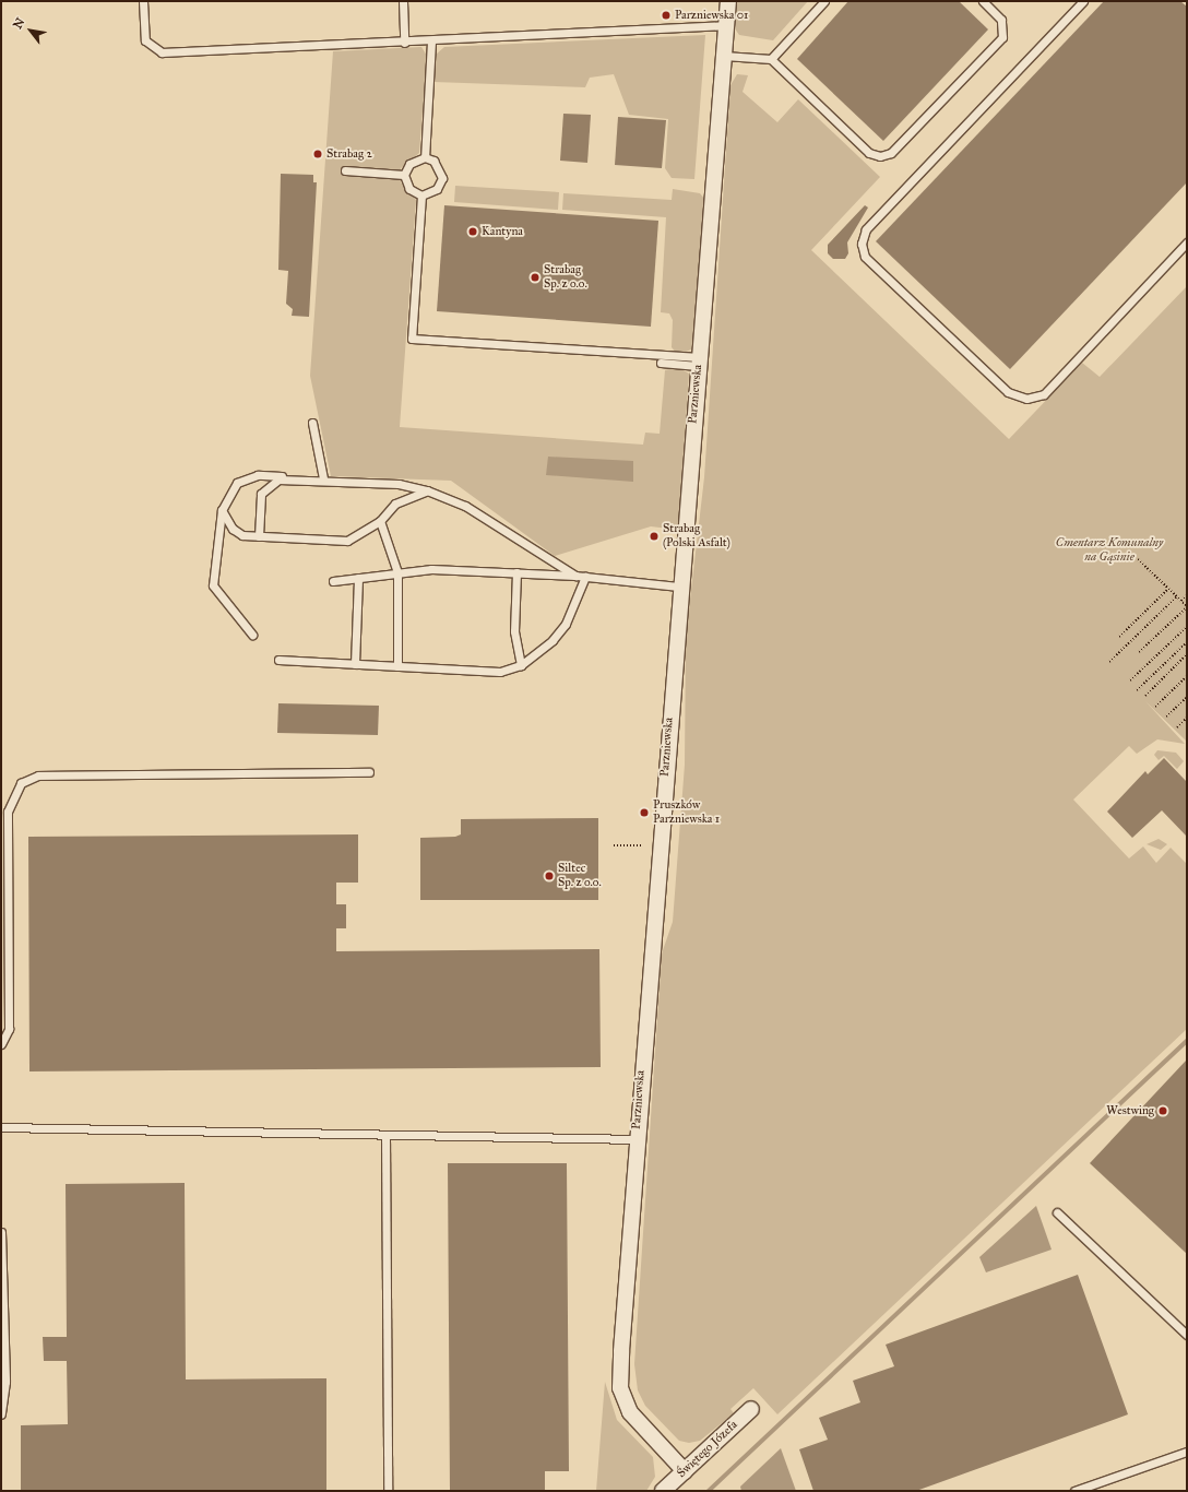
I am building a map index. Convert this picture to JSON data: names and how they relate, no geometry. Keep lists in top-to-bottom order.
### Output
{
  "streets": {
    "street": ["Parzniewska", "Świętego Józefa"]
  },
  "crossings": [
    ["Parzniewska", "Świętego Józefa"]
  ],
  "parks": ["Cmentarz Komunalny na Gąsinie"],
  "places": [
    "Parzniewska 01",
    "Strabag 2",
    "Kantyna",
    "Strabag Sp. z o.o.",
    "Strabag (Polski Asfalt)",
    "Pruszków Parzniewska 1",
    "Siltec Sp. z o.o.",
    "Westwing"
  ],
  "north": "top left"
}
